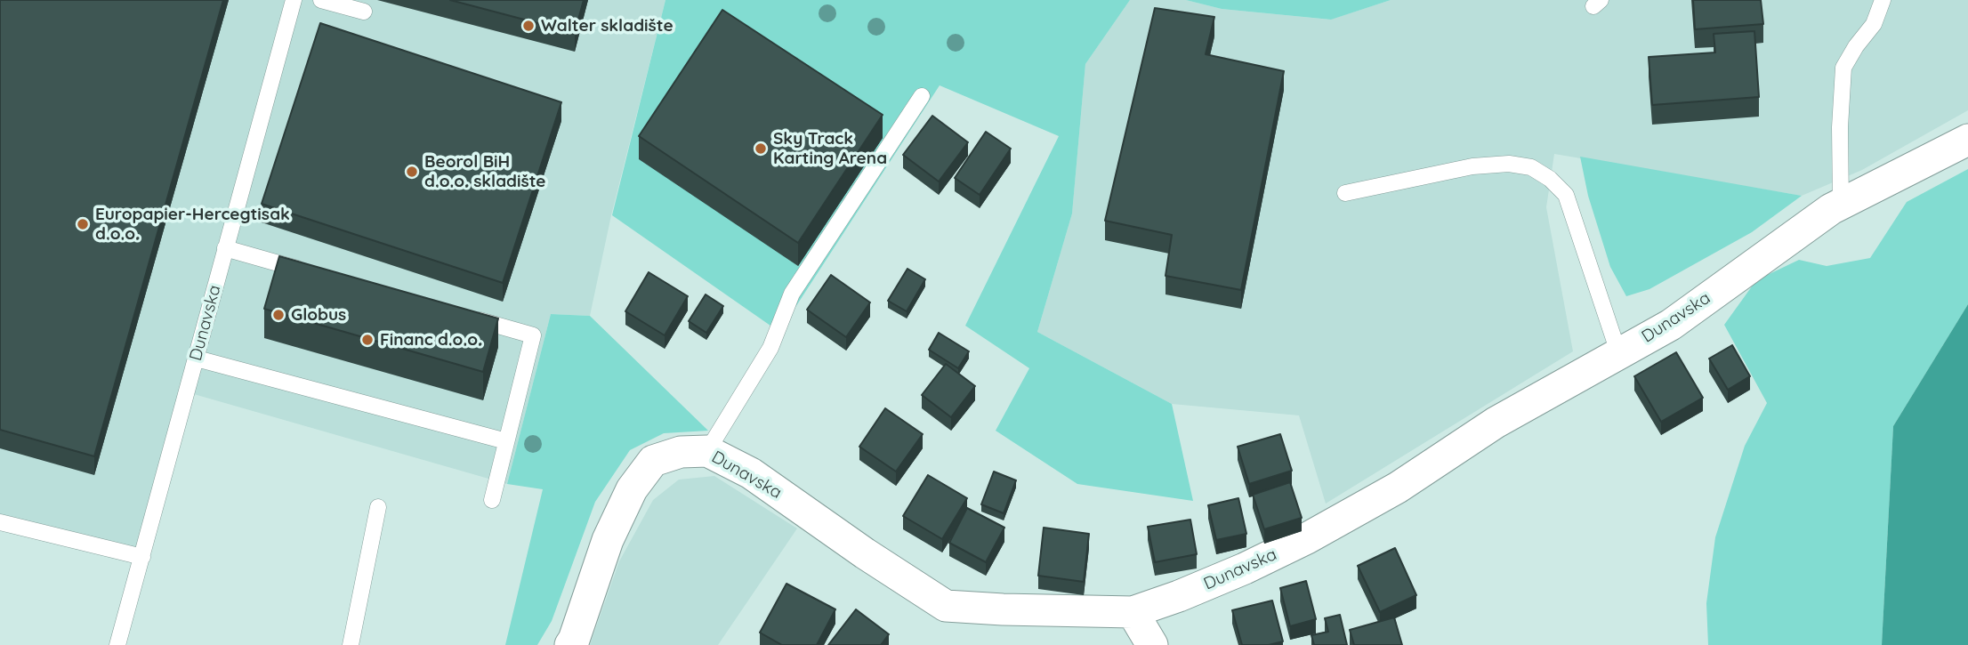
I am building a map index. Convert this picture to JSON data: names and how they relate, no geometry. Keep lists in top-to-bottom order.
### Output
{
  "streets": {
    "street": ["Dunavska"]
  },
  "places": [
    "Walter skladište",
    "Sky Track Karting Arena",
    "Beorol BiH d.o.o. skladište",
    "Europapier-Hercegtisak d.o.o.",
    "Globus",
    "Financ d.o.o."
  ]
}
